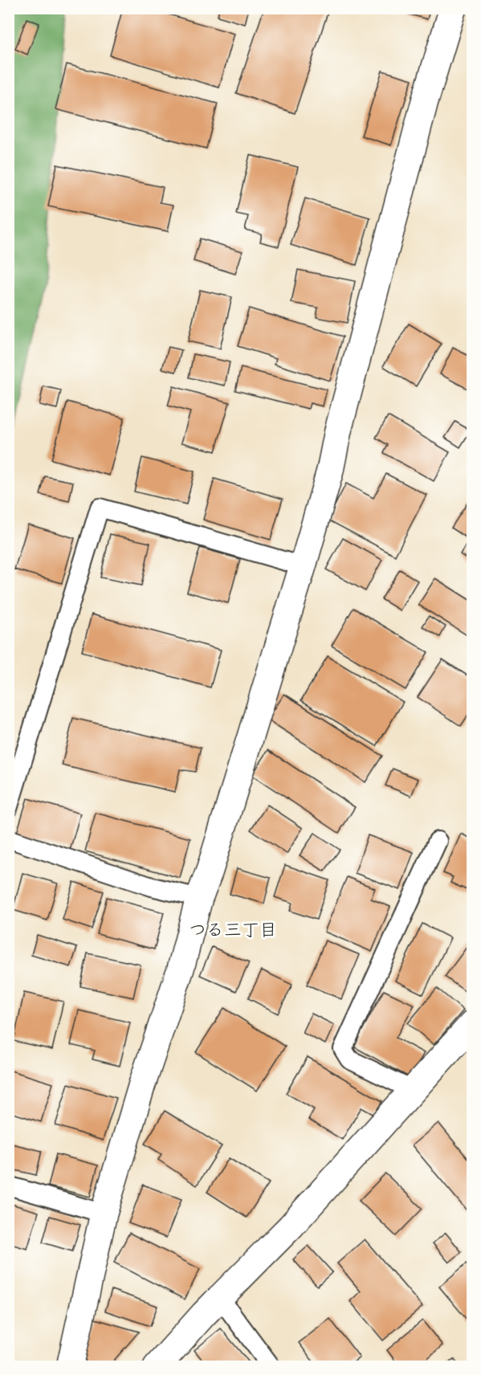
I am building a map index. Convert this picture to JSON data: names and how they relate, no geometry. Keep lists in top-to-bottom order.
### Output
{
  "districts": ["つる三丁目"]
}
